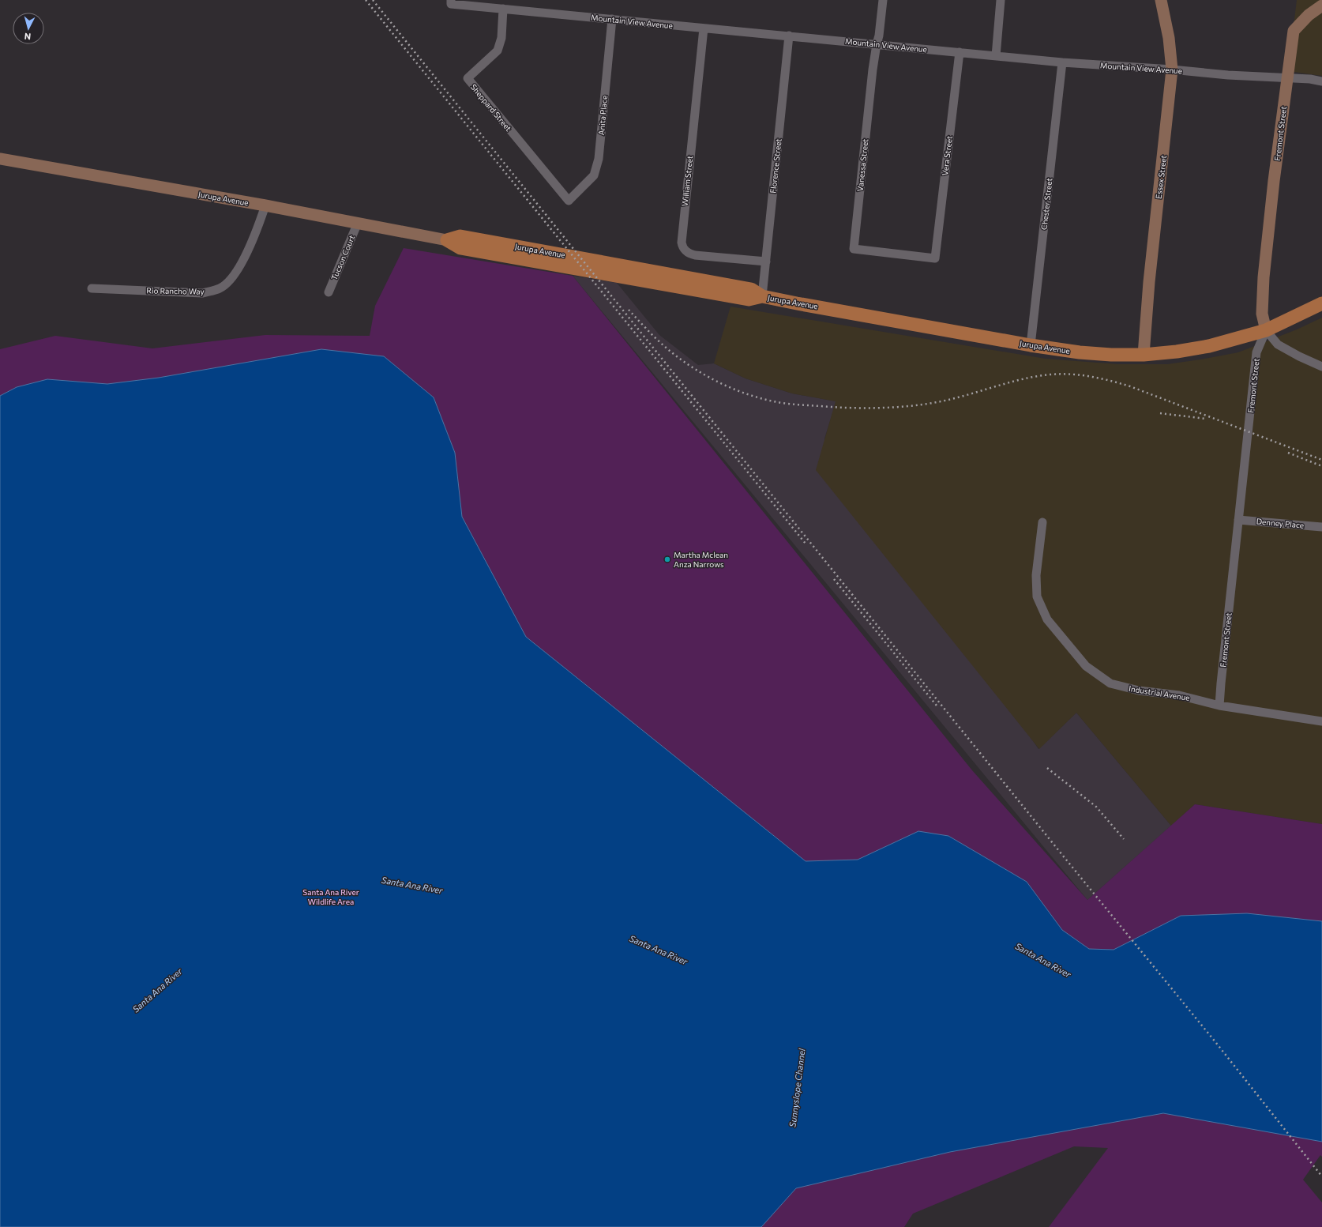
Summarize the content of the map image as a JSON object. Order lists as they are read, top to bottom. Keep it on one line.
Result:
{"streets":{"main road":["Jurupa Avenue"],"street":["Mountain View Avenue","Sheppard Street","Anita Place","Fremont Street","Vera Street","Vanessa Street","Florence Street","Essex Street","William Street","Chester Street","Tucson Court","Rio Rancho Way","Denney Place","Industrial Avenue"]},"crossings":[["Mountain View Avenue","Sheppard Street"],["Mountain View Avenue","Anita Place"],["Mountain View Avenue","Fremont Street"],["Mountain View Avenue","Vera Street"],["Mountain View Avenue","Vanessa Street"],["Mountain View Avenue","Florence Street"],["Mountain View Avenue","Essex Street"],["Mountain View Avenue","William Street"],["Mountain View Avenue","Chester Street"],["Sheppard Street","Anita Place"],["Fremont Street","Jurupa Avenue"],["Fremont Street","Denney Place"],["Fremont Street","Industrial Avenue"],["Vera Street","Vanessa Street"],["Florence Street","William Street"],["Florence Street","Jurupa Avenue"],["Essex Street","Jurupa Avenue"],["Jurupa Avenue","Chester Street"],["Jurupa Avenue","Tucson Court"],["Jurupa Avenue","Rio Rancho Way"]],"water":["Santa Ana River","Sunnyslope Channel"],"parks":["Santa Ana River Wildlife Area"],"places":["Martha Mclean Anza Narrows"],"north":"bottom"}
